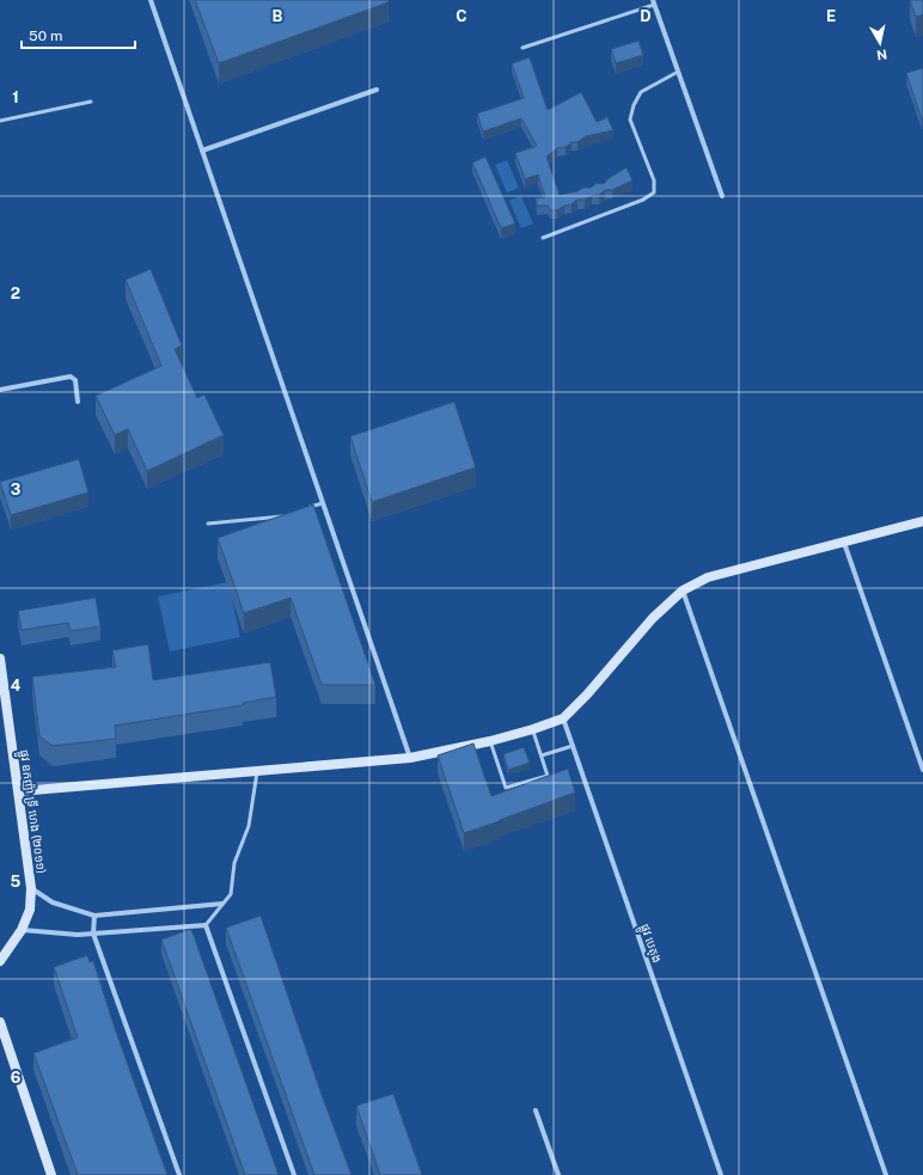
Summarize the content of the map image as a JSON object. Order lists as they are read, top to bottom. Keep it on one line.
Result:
{"streets":{"street":["ផ្លូវ ឧកញ៉ា ទ្រី ហេង (២០១១)","ផ្លូវ បេតុង"]},"scale_bar":"50 m","north":"bottom","grid":{"columns":["B","C","D","E"],"rows":["1","2","3","4","5","6"]}}
